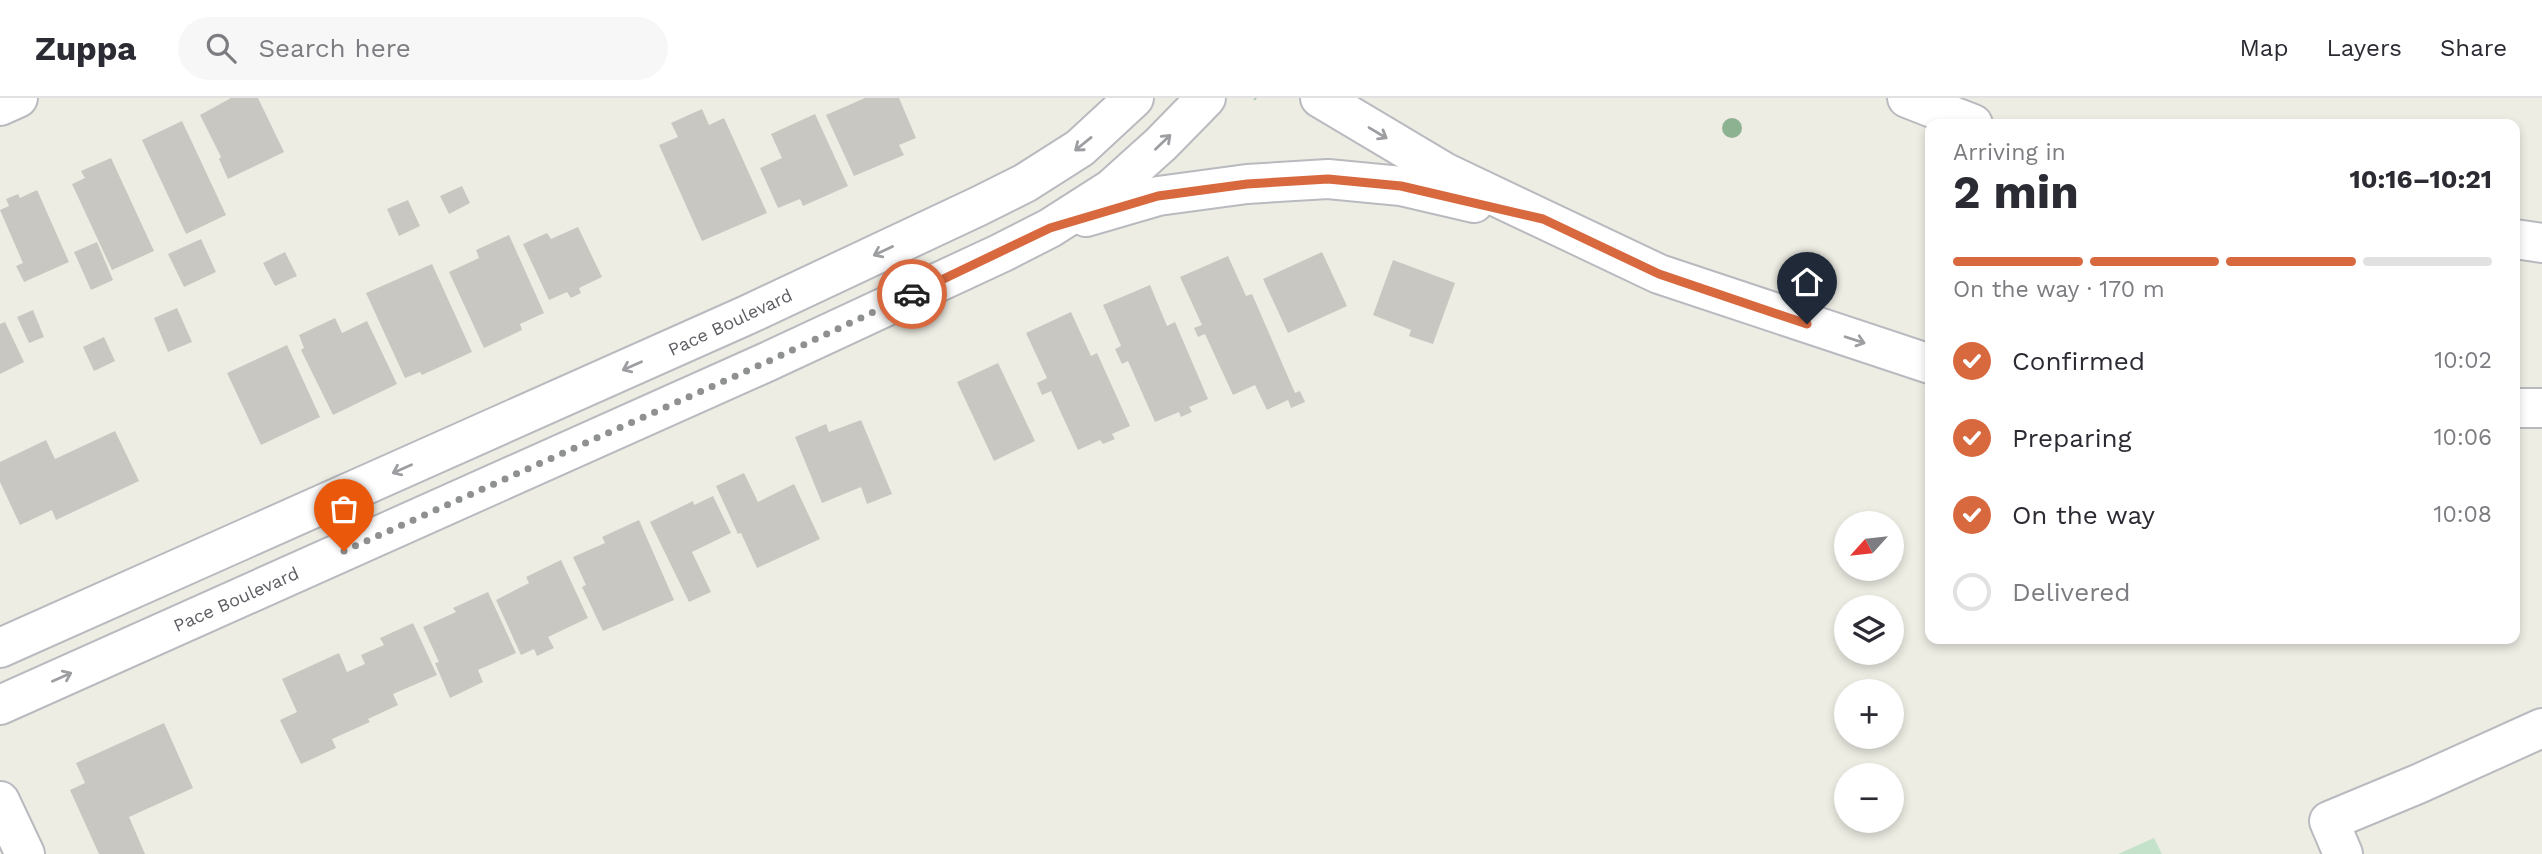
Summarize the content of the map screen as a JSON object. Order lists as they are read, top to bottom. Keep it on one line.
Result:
{"streets":{"street":["Pace Boulevard"]},"north":"bottom left","page":{"header":"Zuppa","search":"Search here","nav":["Map","Layers","Share"],"heading":["2 min","Arriving in","10:16–10:21"],"bar":"On the way · 170 m","list":[["Confirmed","10:02"],["Preparing","10:06"],["On the way","10:08"],"Delivered"],"map_buttons":["+","−"]}}
